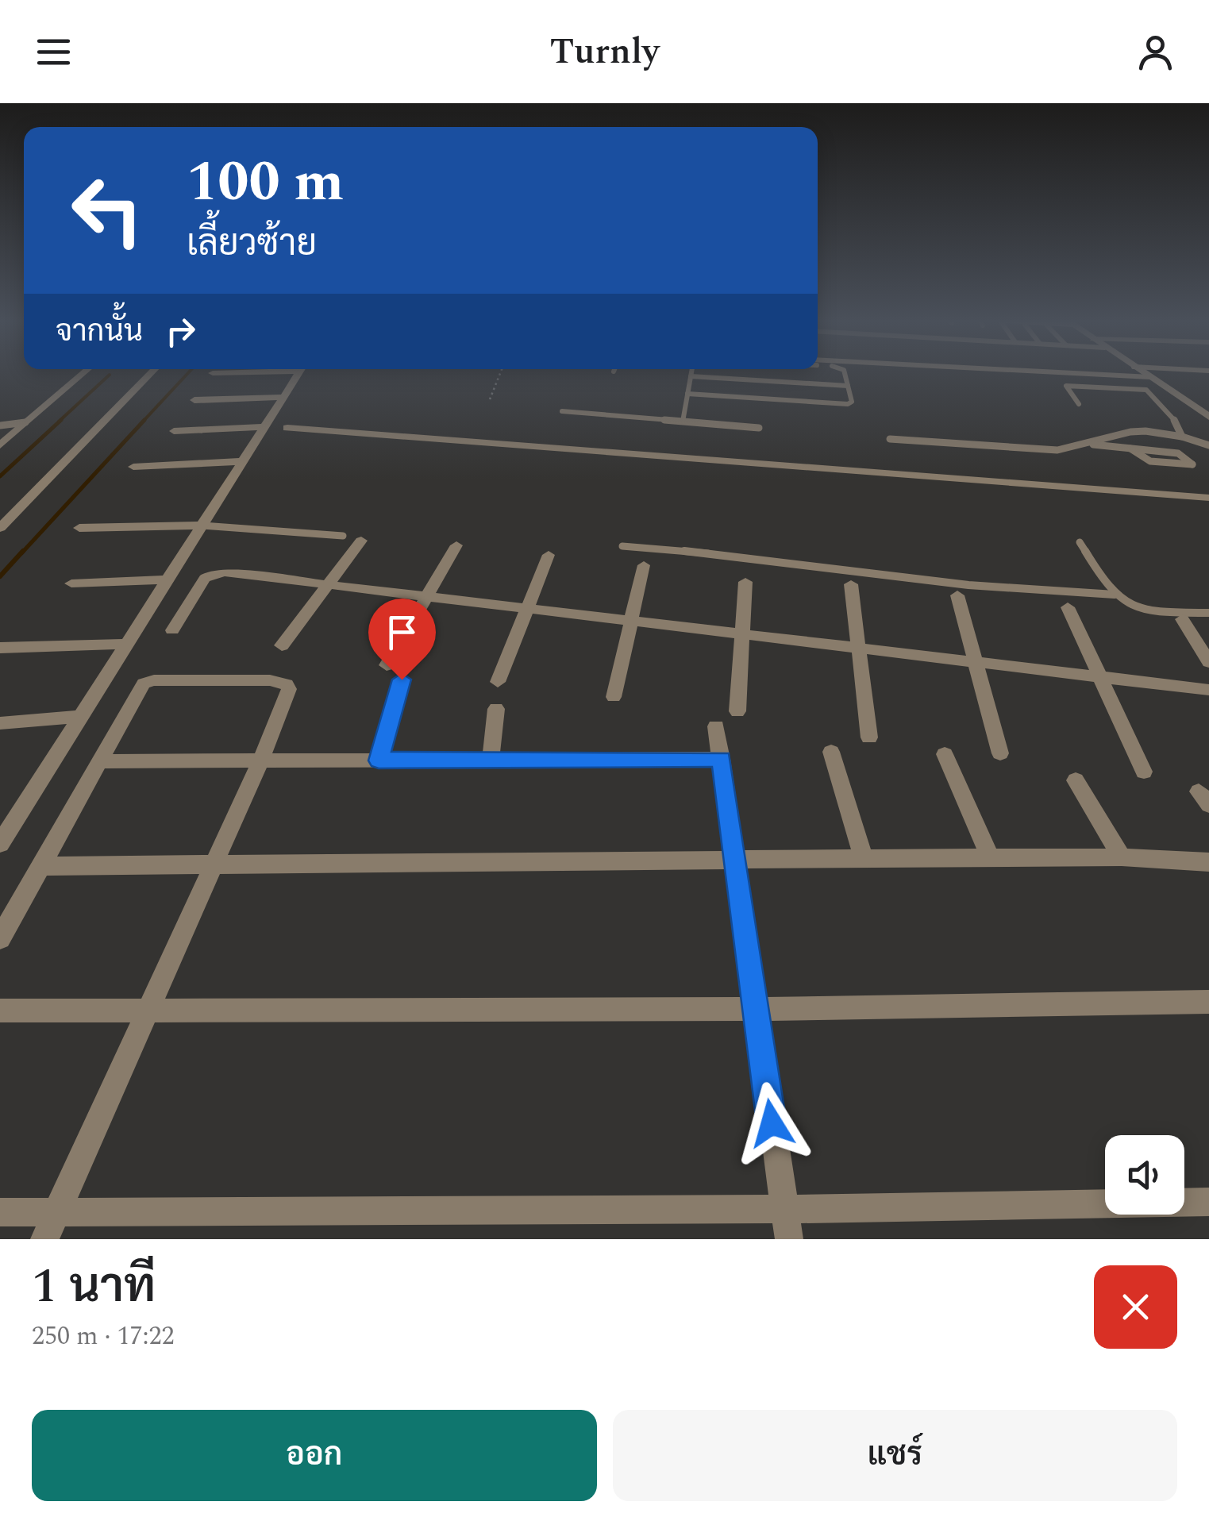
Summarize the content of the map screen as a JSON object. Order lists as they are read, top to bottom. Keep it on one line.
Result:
{"page":{"header":"Turnly","turn":["100 m","เลี้ยวซ้าย"],"then":"จากนั้น","heading":["1 นาที","250 m · 17:22"],"buttons":["ออก","แชร์"]}}
